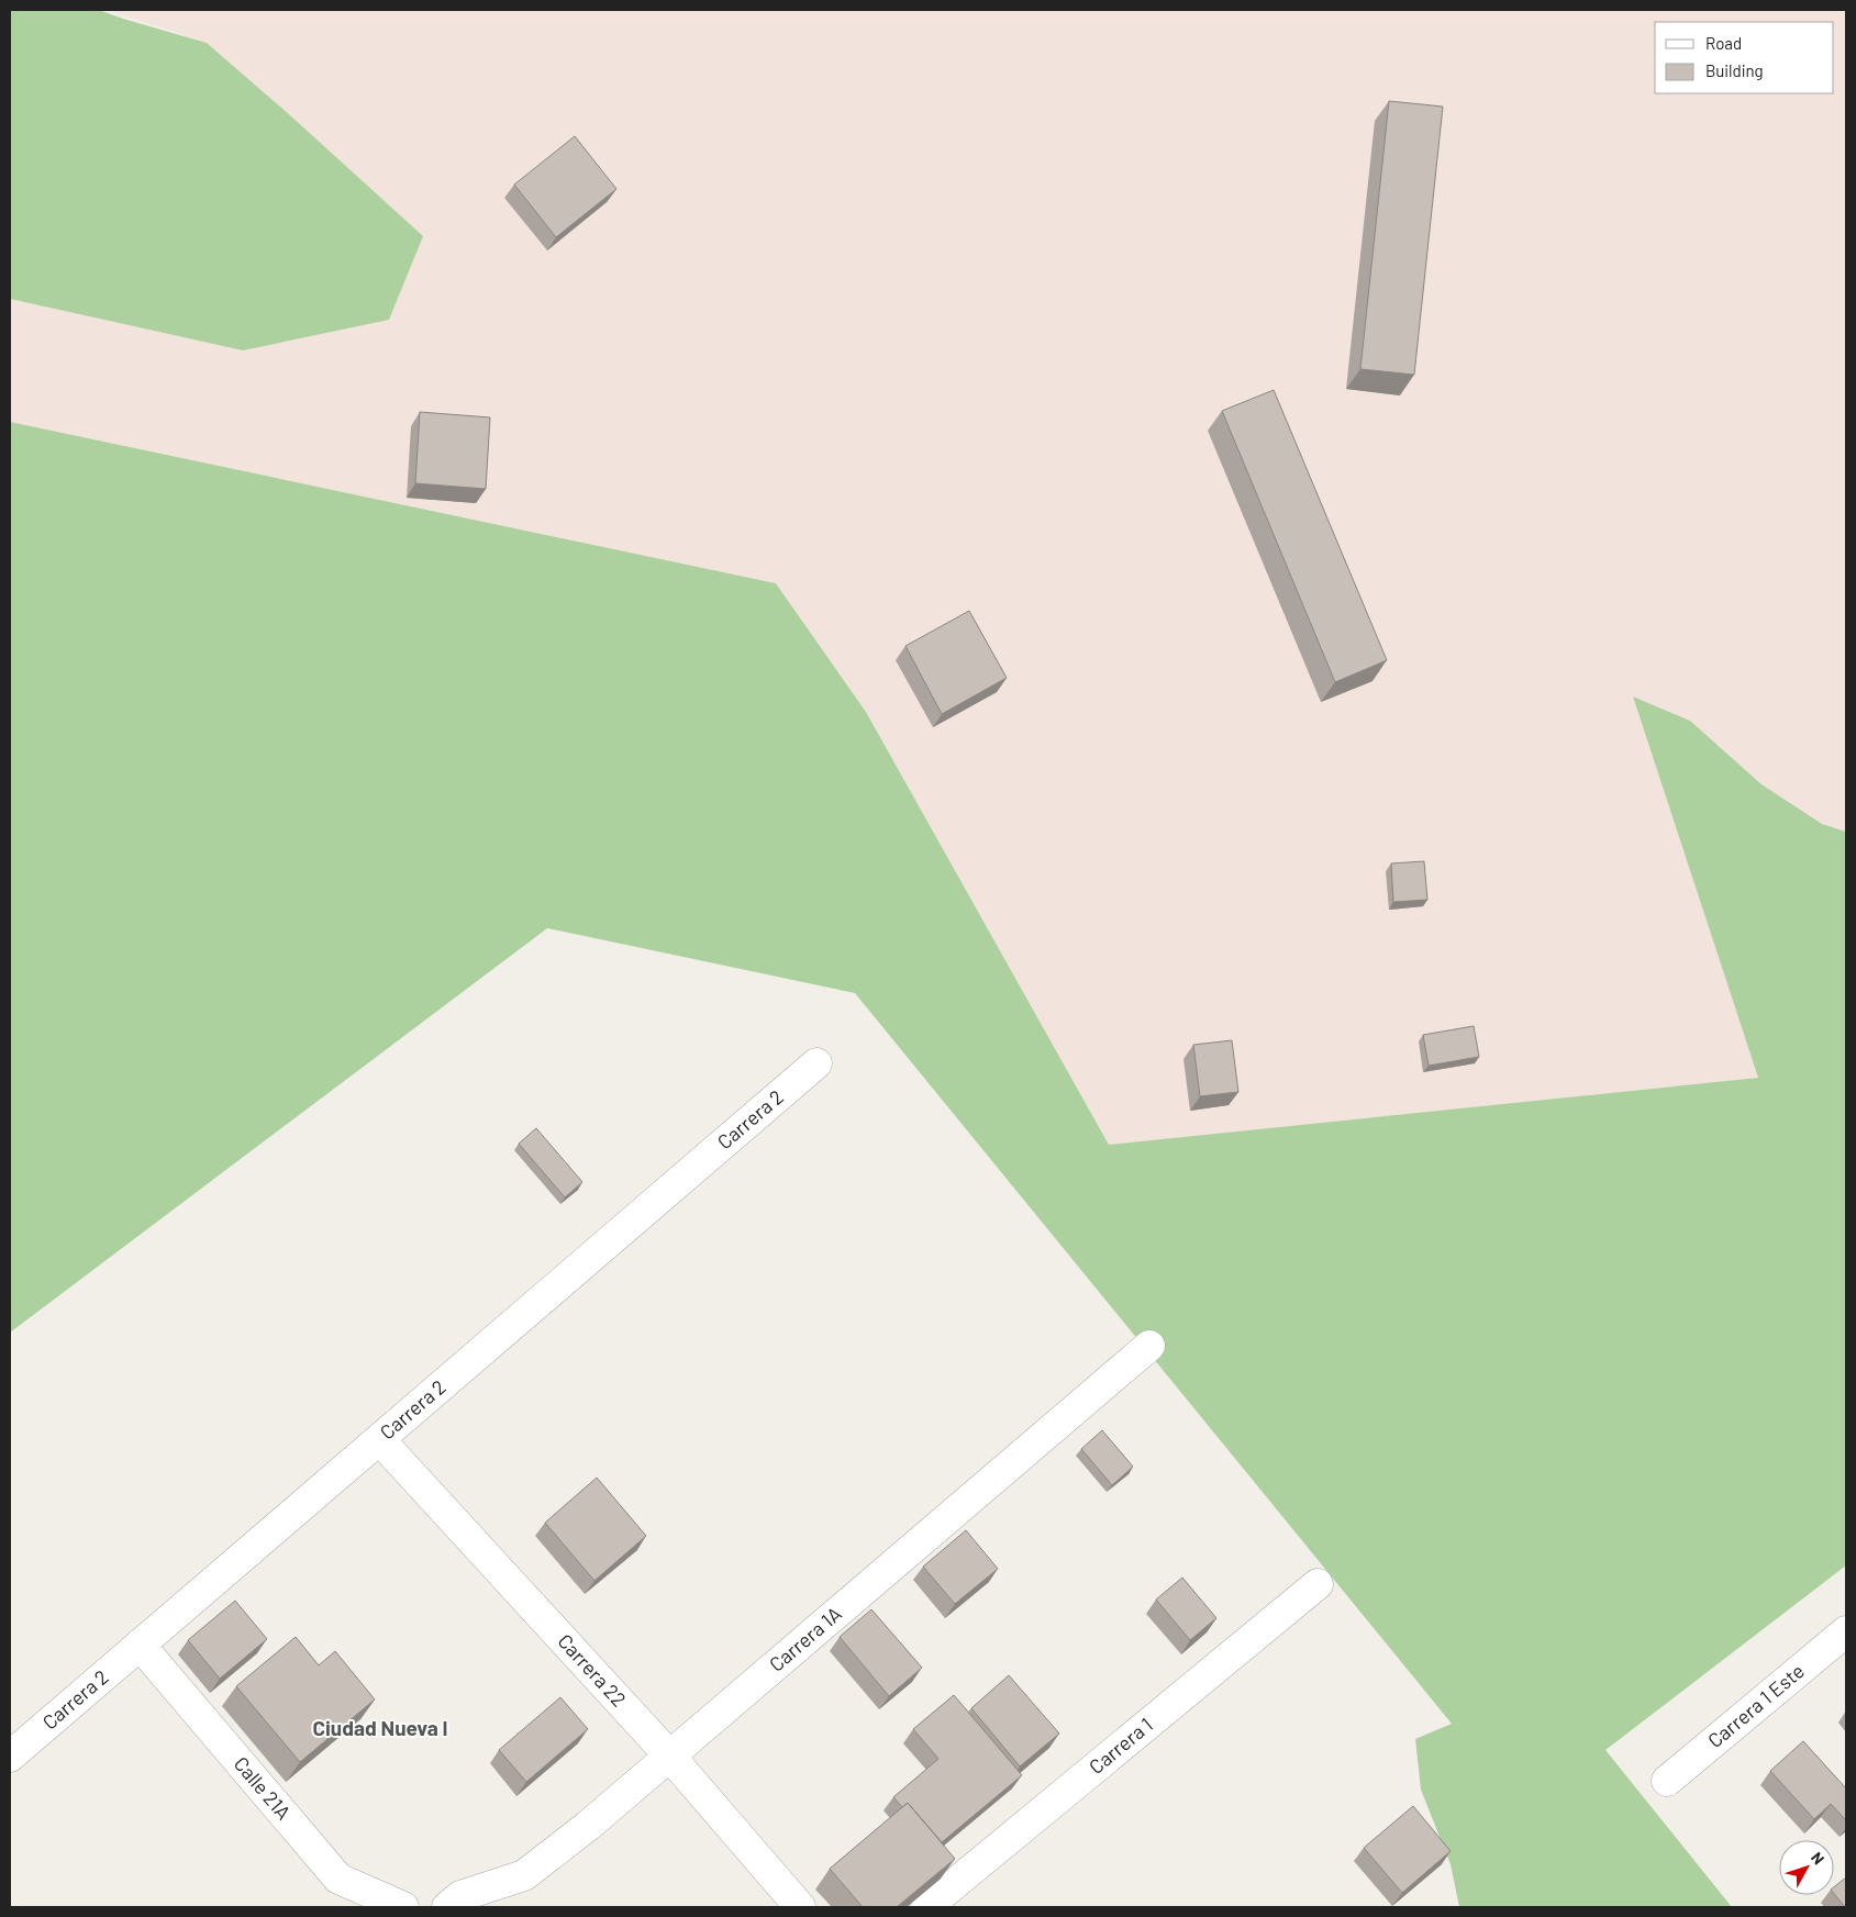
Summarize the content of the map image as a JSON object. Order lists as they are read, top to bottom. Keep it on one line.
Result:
{"streets":{"street":["Carrera 2","Carrera 1A","Carrera 22","Carrera 1 Este","Carrera 1","Calle 21A"]},"crossings":[["Carrera 2","Carrera 22"],["Carrera 2","Calle 21A"],["Carrera 1A","Carrera 22"]],"districts":["Ciudad Nueva I"],"legend":["Road","Building"],"north":"top right"}
